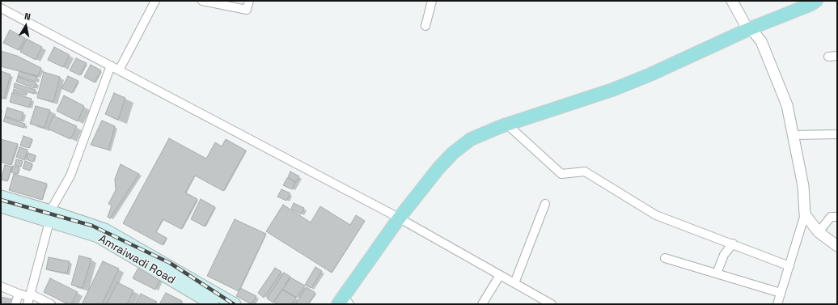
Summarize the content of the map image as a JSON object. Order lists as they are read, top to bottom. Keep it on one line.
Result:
{"streets":{"main road":["Amraiwadi Road"]},"north":"top"}
